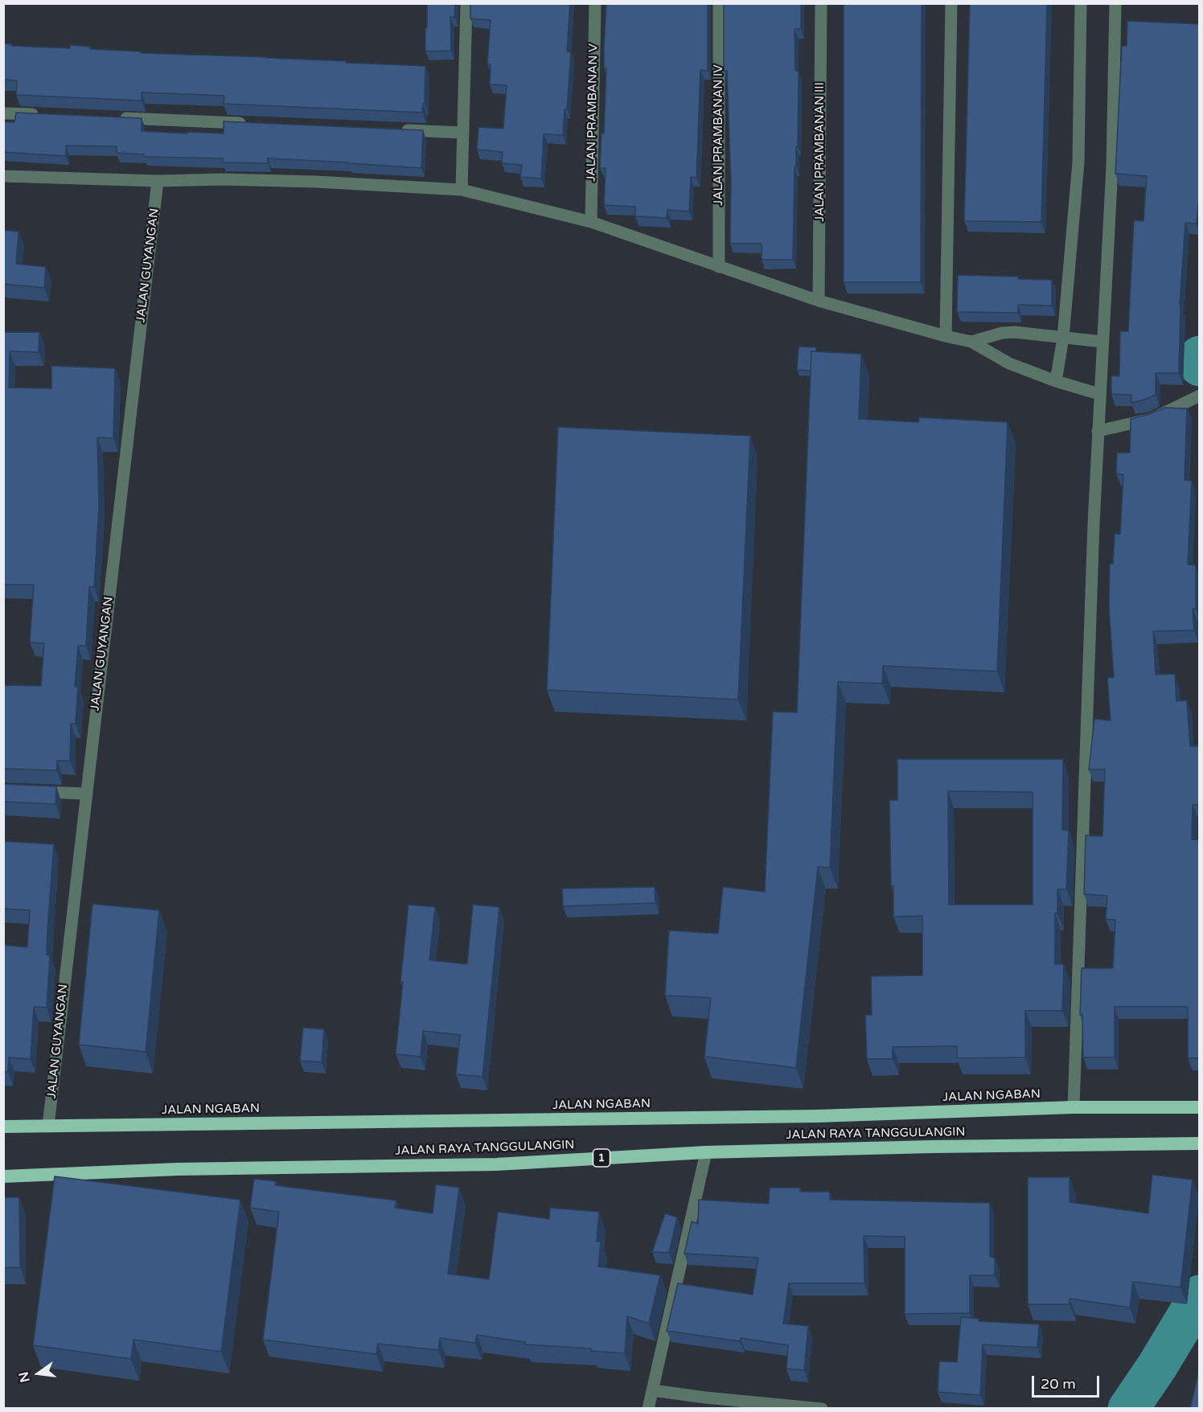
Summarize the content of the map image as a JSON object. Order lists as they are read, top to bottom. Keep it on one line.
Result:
{"streets":{"highway":["JALAN NGABAN","JALAN RAYA TANGGULANGIN","1"],"street":["JALAN PRAMBANAN V","JALAN PRAMBANAN IV","JALAN PRAMBANAN III","JALAN GUYANGAN"]},"crossings":[["JALAN GUYANGAN","JALAN NGABAN"]],"scale_bar":"20 m","north":"left"}
